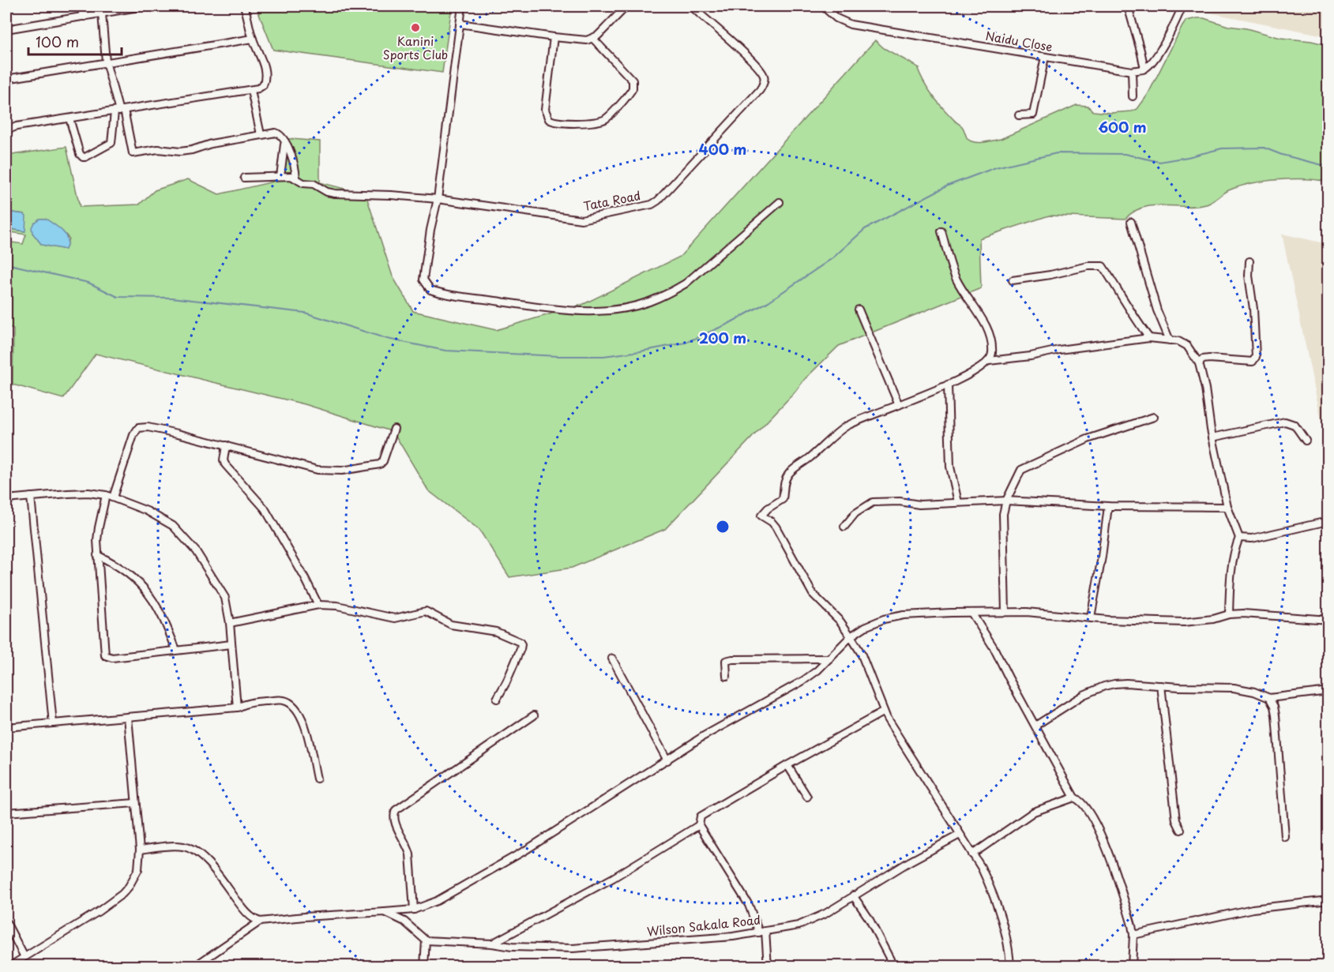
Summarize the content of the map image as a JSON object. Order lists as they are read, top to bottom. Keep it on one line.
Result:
{"streets":{"street":["Naidu Close","Tata Road","Wilson Sakala Road"]},"places":["Kanini Sports Club"],"scale_bar":"100 m","rings":["600 m","400 m","200 m"]}
